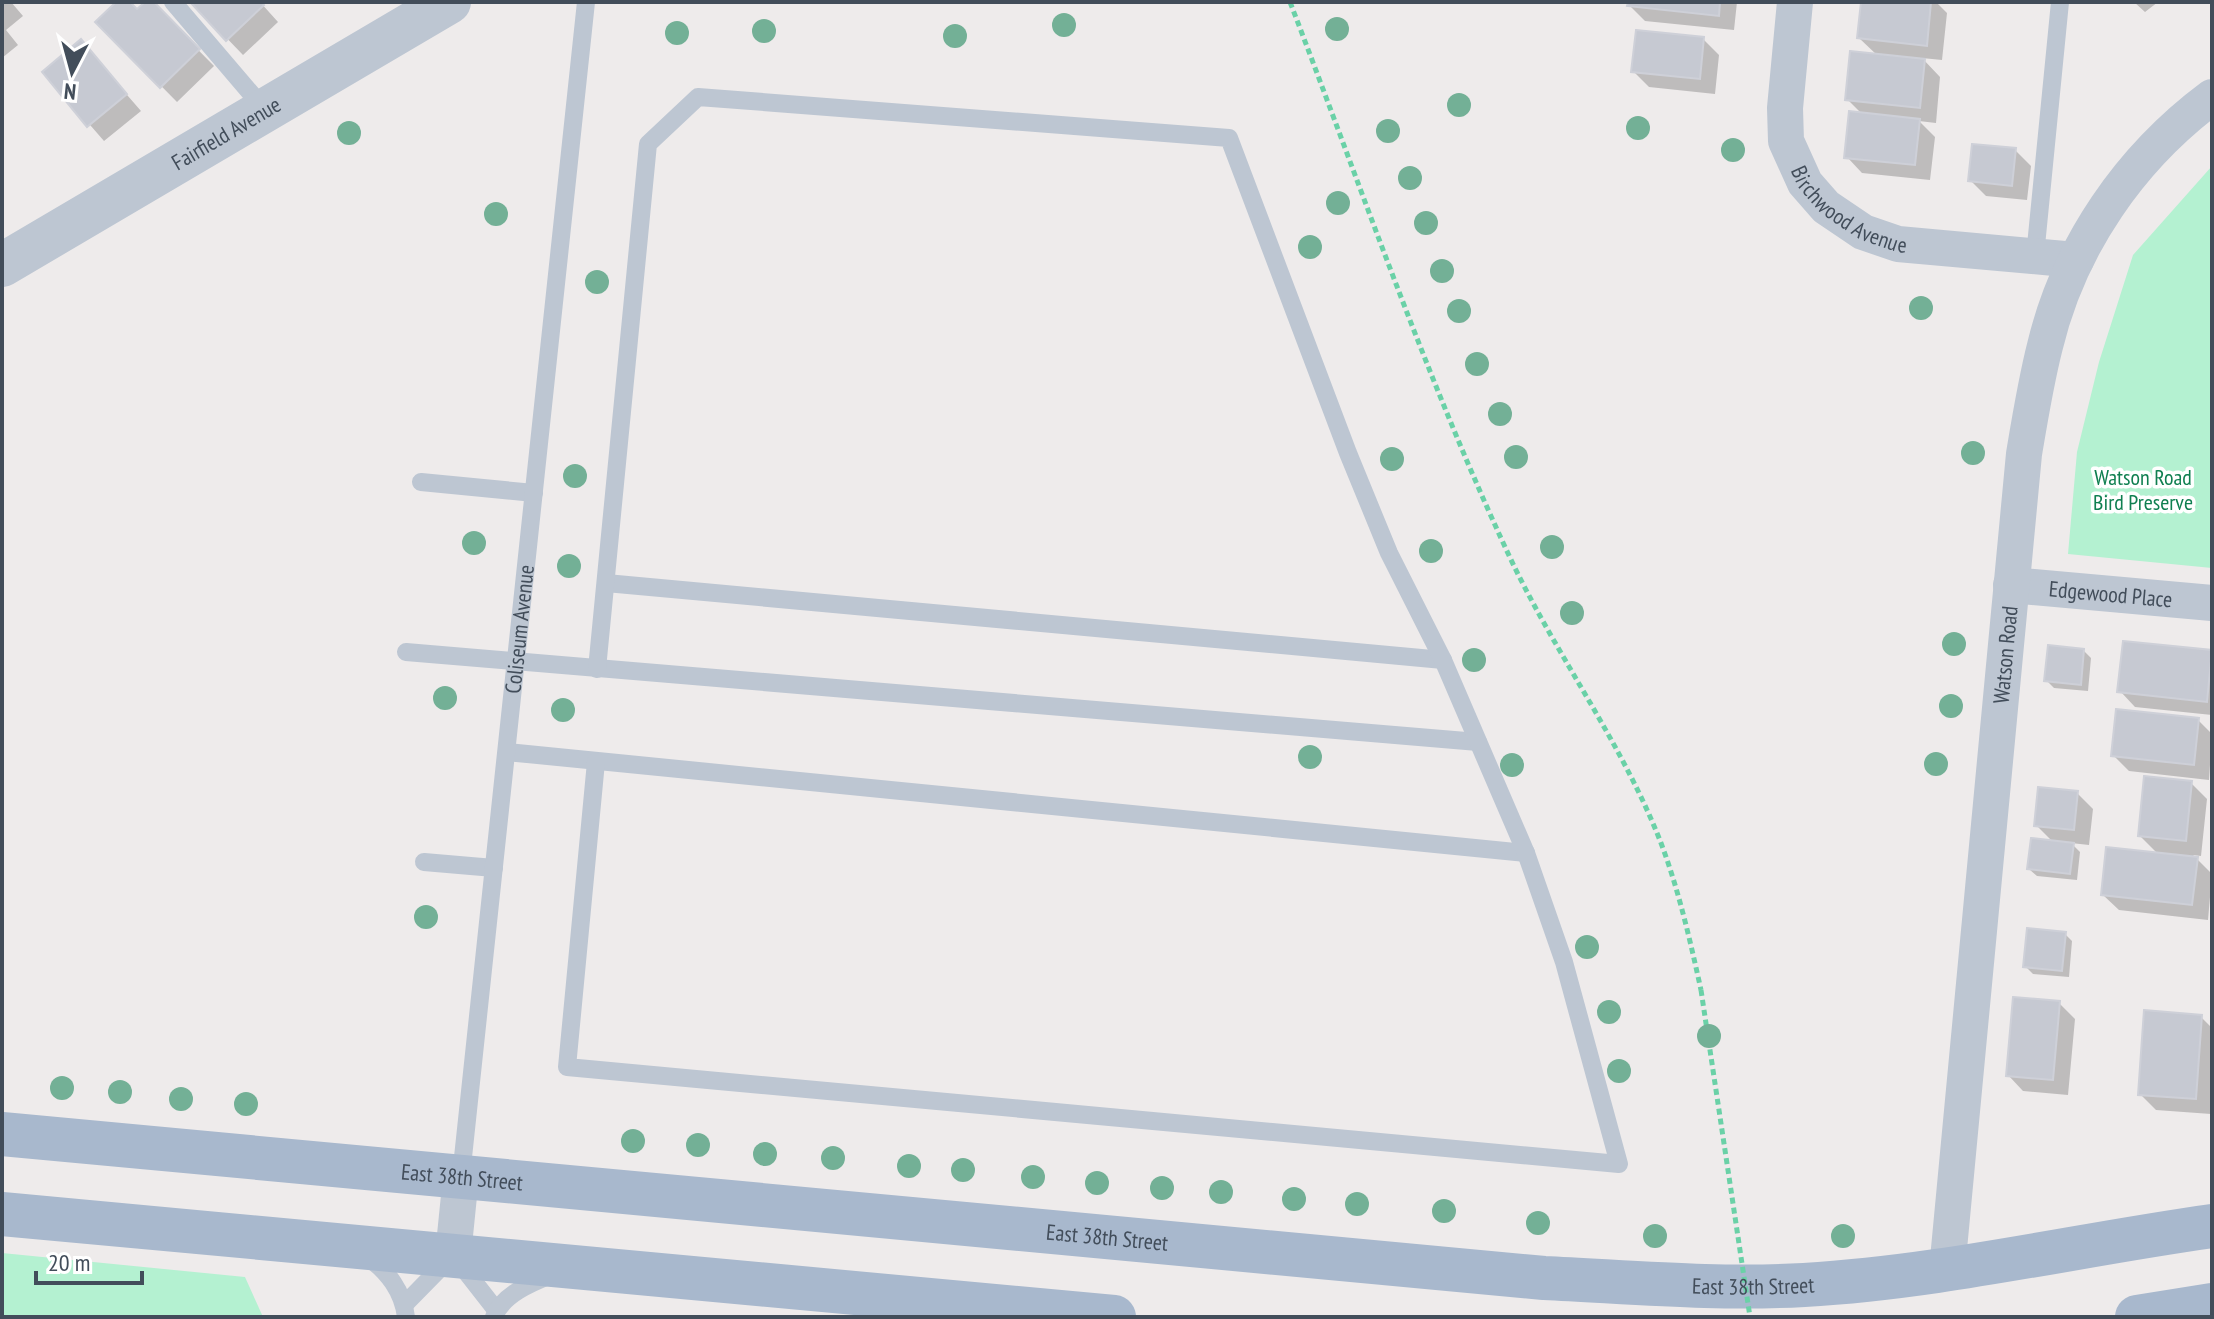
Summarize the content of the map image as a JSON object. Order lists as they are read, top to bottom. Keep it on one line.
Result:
{"streets":{"main road":["East 38th Street"],"street":["Fairfield Avenue","Birchwood Avenue","Edgewood Place","Coliseum Avenue","Watson Road"]},"crossings":[["Birchwood Avenue","Watson Road"],["Edgewood Place","Watson Road"],["Coliseum Avenue","East 38th Street"],["Watson Road","East 38th Street"]],"parks":["Watson Road Bird Preserve"],"scale_bar":"20 m","north":"bottom"}
